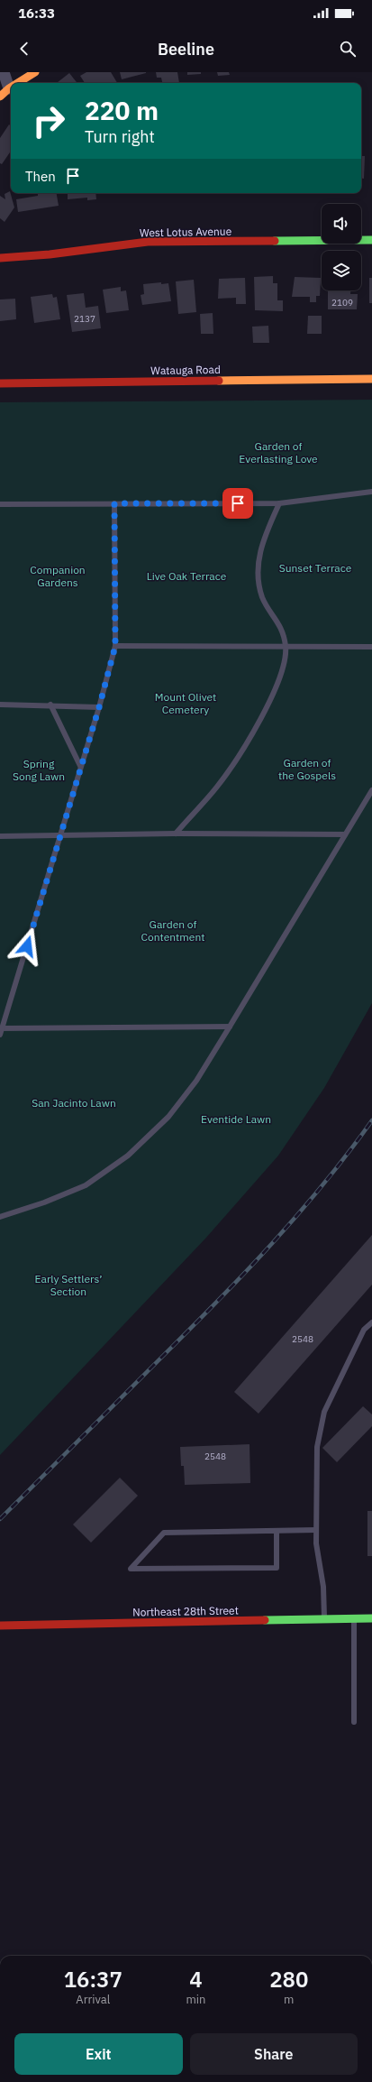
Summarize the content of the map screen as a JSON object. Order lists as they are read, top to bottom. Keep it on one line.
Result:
{"streets":{"street":["West Lotus Avenue","Watauga Road","Northeast 28th Street"]},"parks":["Garden of Everlasting Love","Sunset Terrace","Companion Gardens","Live Oak Terrace","Mount Olivet Cemetery","Garden of the Gospels","Spring Song Lawn","Garden of Contentment","San Jacinto Lawn","Eventide Lawn","Early Settlers’ Section"],"house_numbers":["2109","2137","2548","2548"],"page":{"status":"16:33","header":"Beeline","turn":["220 m","Turn right"],"then":"Then","eta":["16:37","Arrival","4","min","280","m"],"buttons":["Exit","Share"]}}
